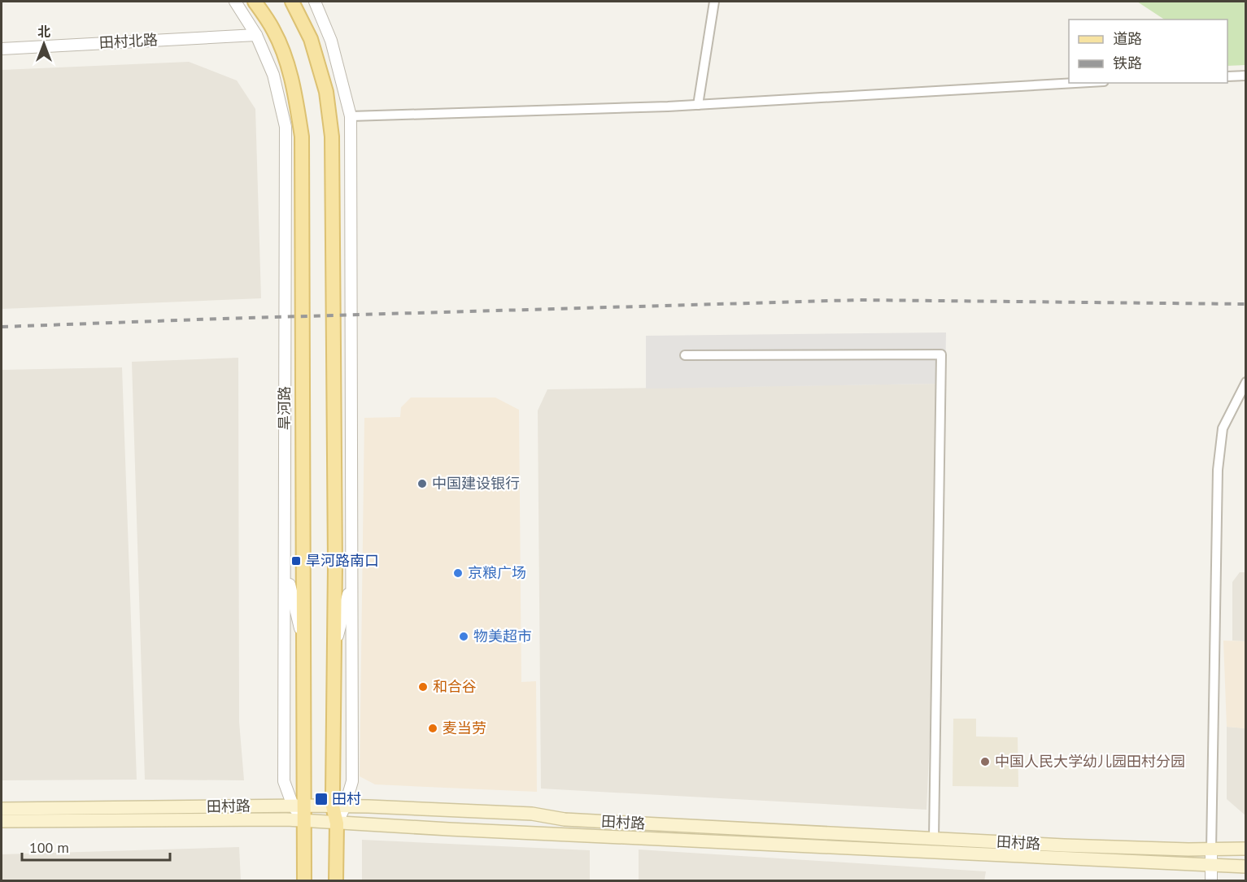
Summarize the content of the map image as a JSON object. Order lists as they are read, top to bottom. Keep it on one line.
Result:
{"streets":{"main road":["旱河路","田村路"],"street":["田村北路"]},"crossings":[["田村北路","旱河路"],["旱河路","田村路"]],"places":{"other":["中国建设银行","京粮广场","物美超市","和合谷","麦当劳","中国人民大学幼儿园田村分园"],"transit":["旱河路南口","田村"]},"legend":["道路","铁路"],"scale_bar":"100 m","north":"top"}
